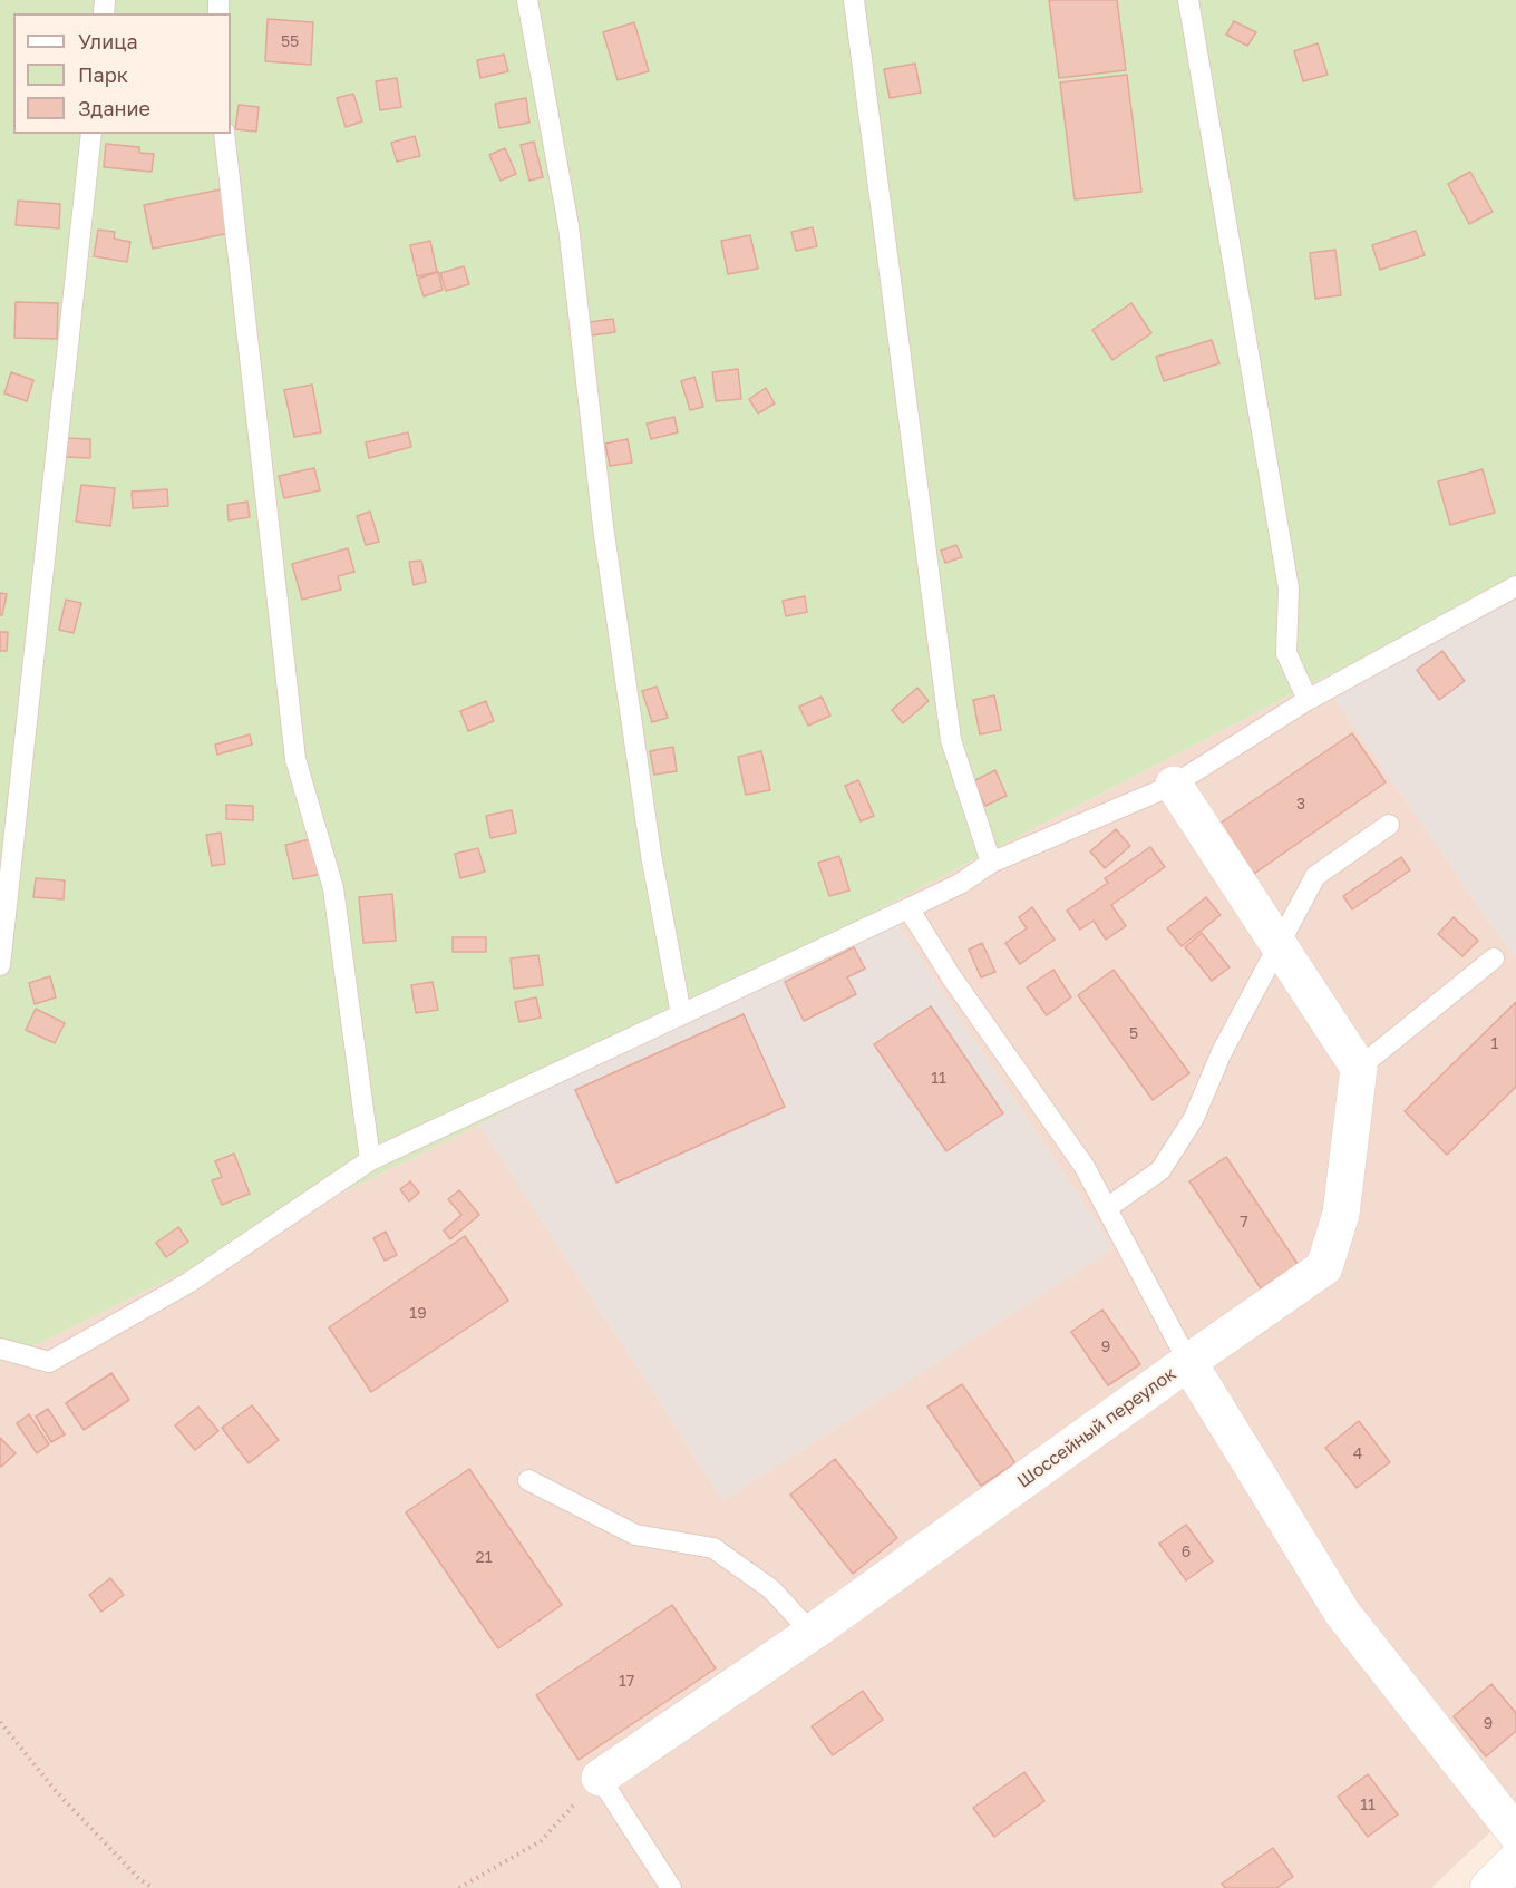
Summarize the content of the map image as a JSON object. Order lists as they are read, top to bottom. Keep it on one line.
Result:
{"streets":{"street":["Шоссейный переулок"]},"house_numbers":["55","3","5","1","11","7","19","9","4","6","21","17","9","11"],"legend":["Улица","Парк","Здание"]}
